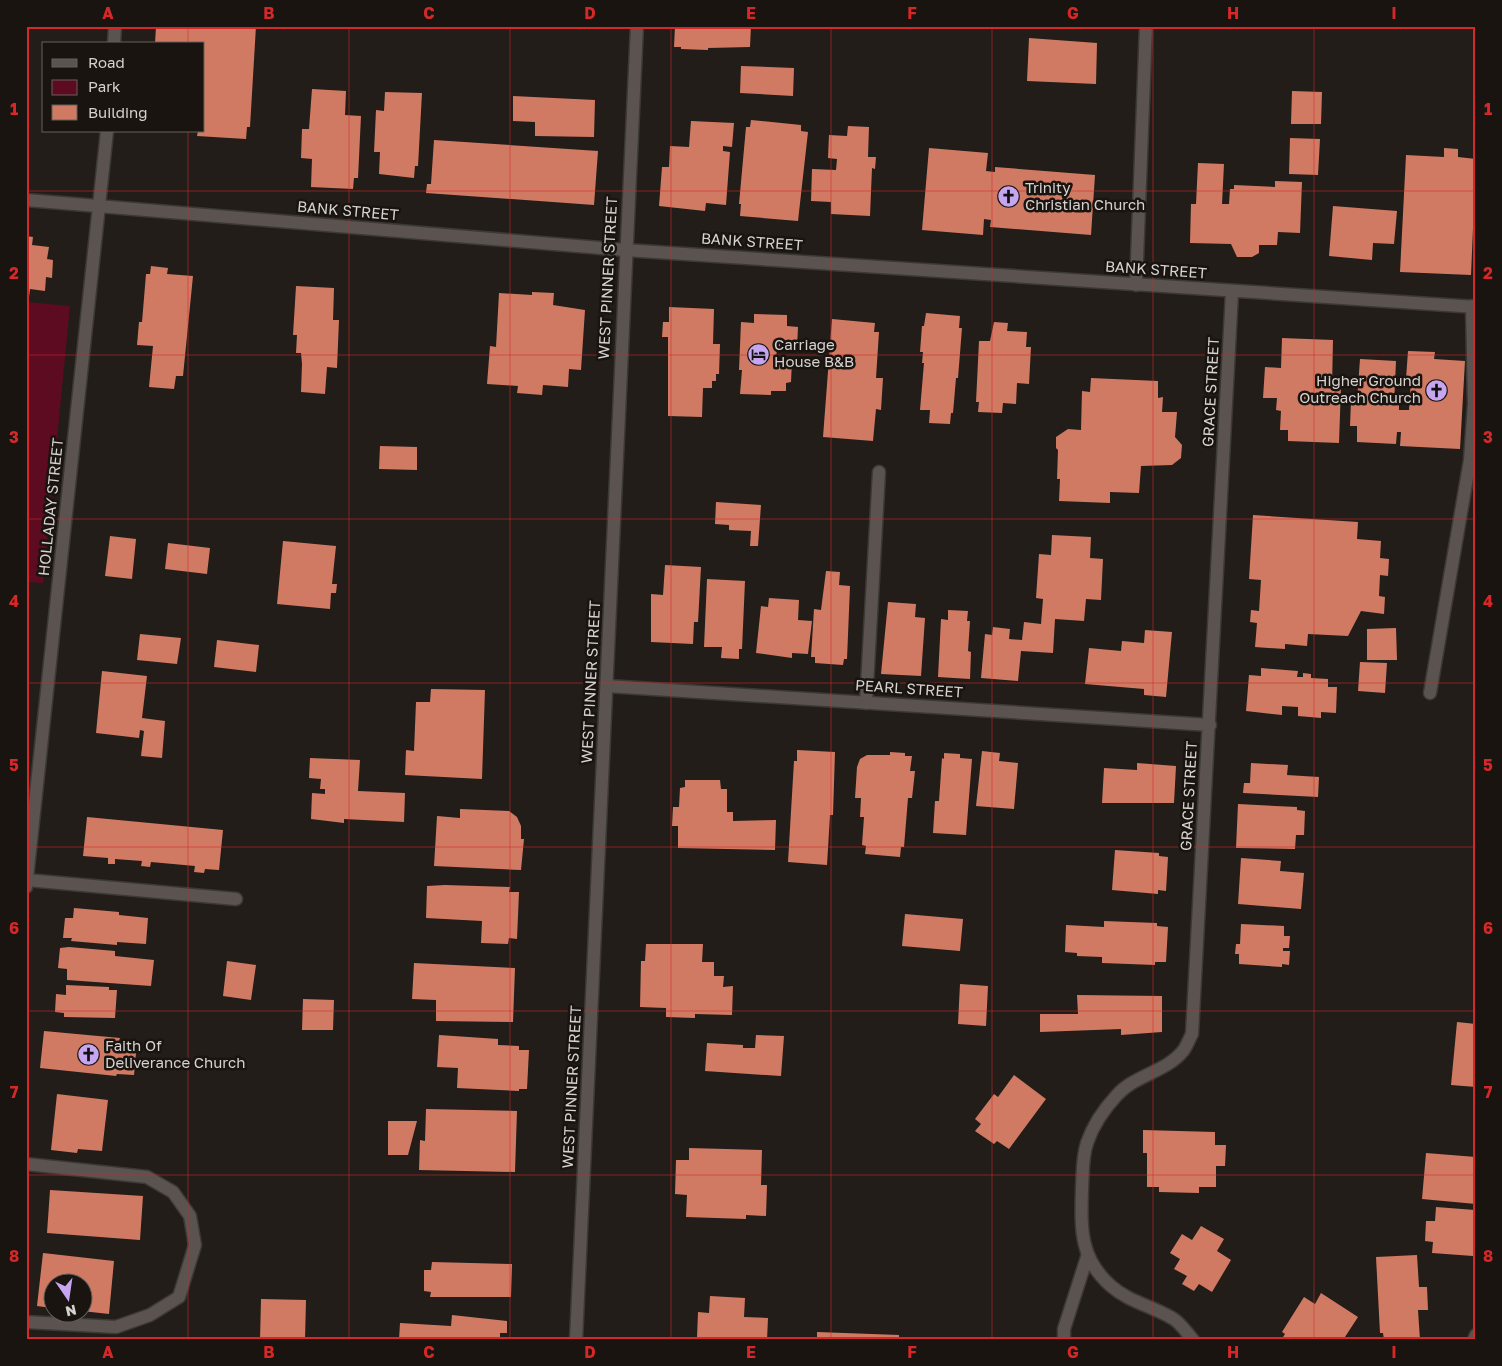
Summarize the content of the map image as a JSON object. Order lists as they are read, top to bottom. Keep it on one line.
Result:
{"streets":{"street":["BANK STREET","WEST PINNER STREET","GRACE STREET","HOLLADAY STREET","PEARL STREET"]},"crossings":[["BANK STREET","WEST PINNER STREET"],["BANK STREET","GRACE STREET"],["BANK STREET","HOLLADAY STREET"],["WEST PINNER STREET","PEARL STREET"],["GRACE STREET","PEARL STREET"]],"places":{"church":["Trinity Christian Church","Higher Ground Outreach Church","Faith Of Deliverance Church"],"hotel":["Carriage House B&B"]},"legend":["Road","Park","Building"],"north":"bottom","grid":{"columns":["A","B","C","D","E","F","G","H","I"],"rows":["1","2","3","4","5","6","7","8"]}}
